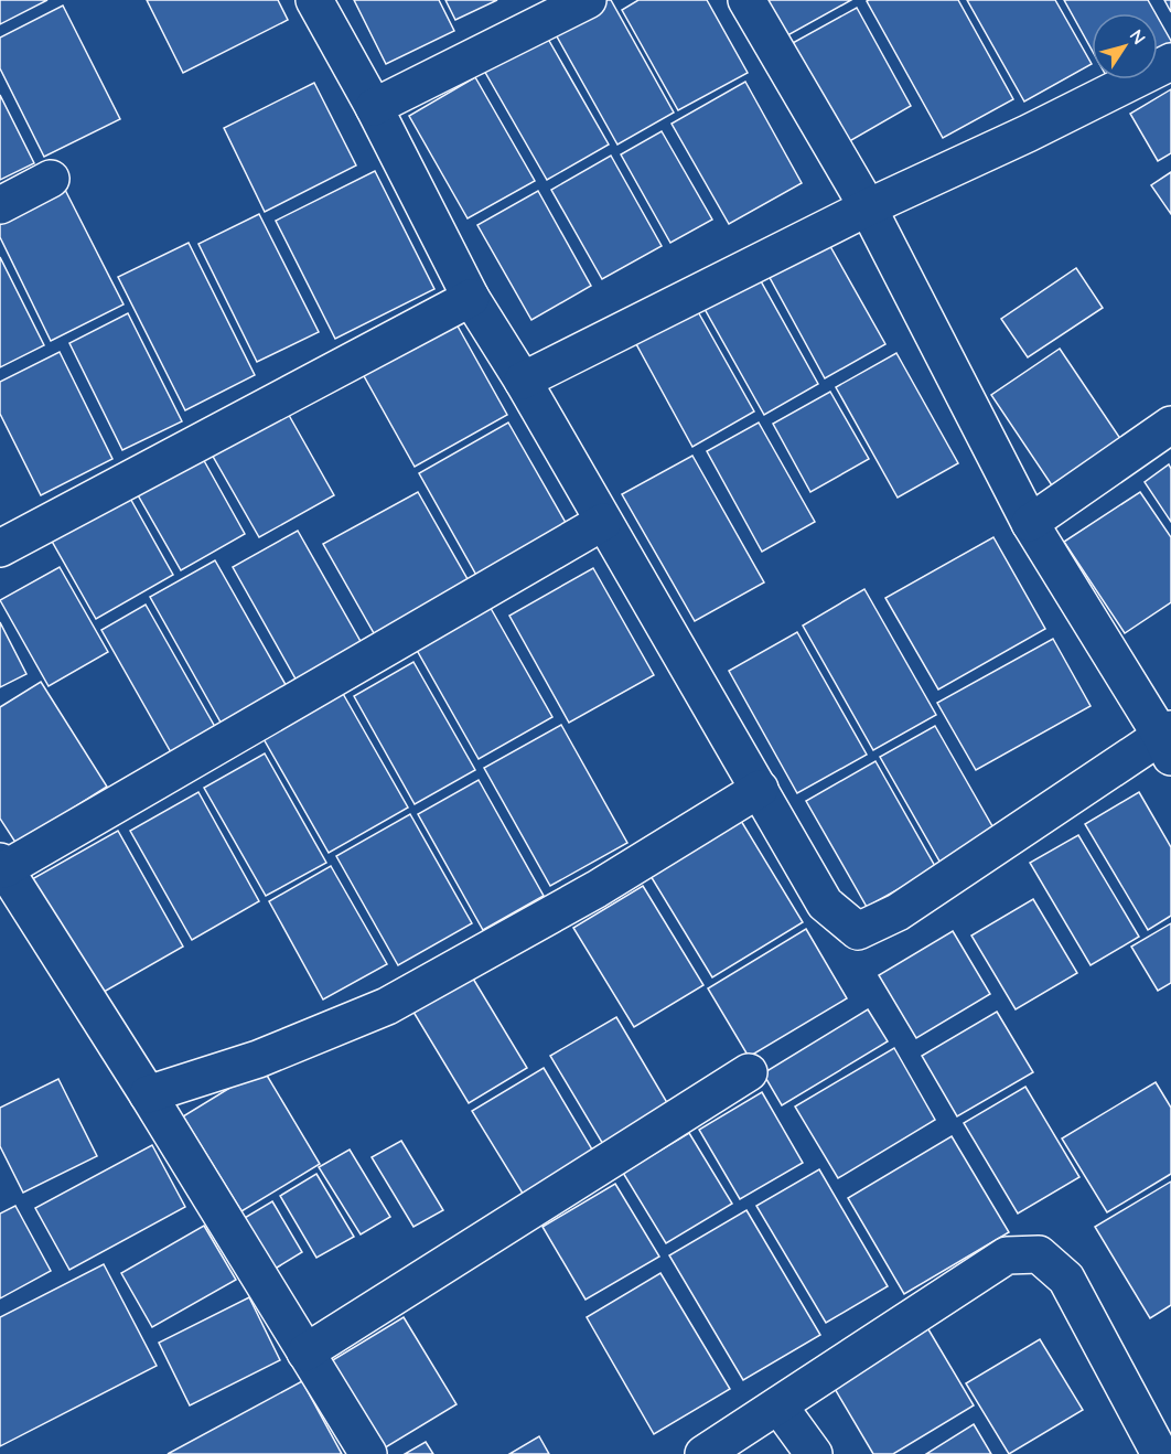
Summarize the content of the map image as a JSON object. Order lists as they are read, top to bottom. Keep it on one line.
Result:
{"north":"top right"}
